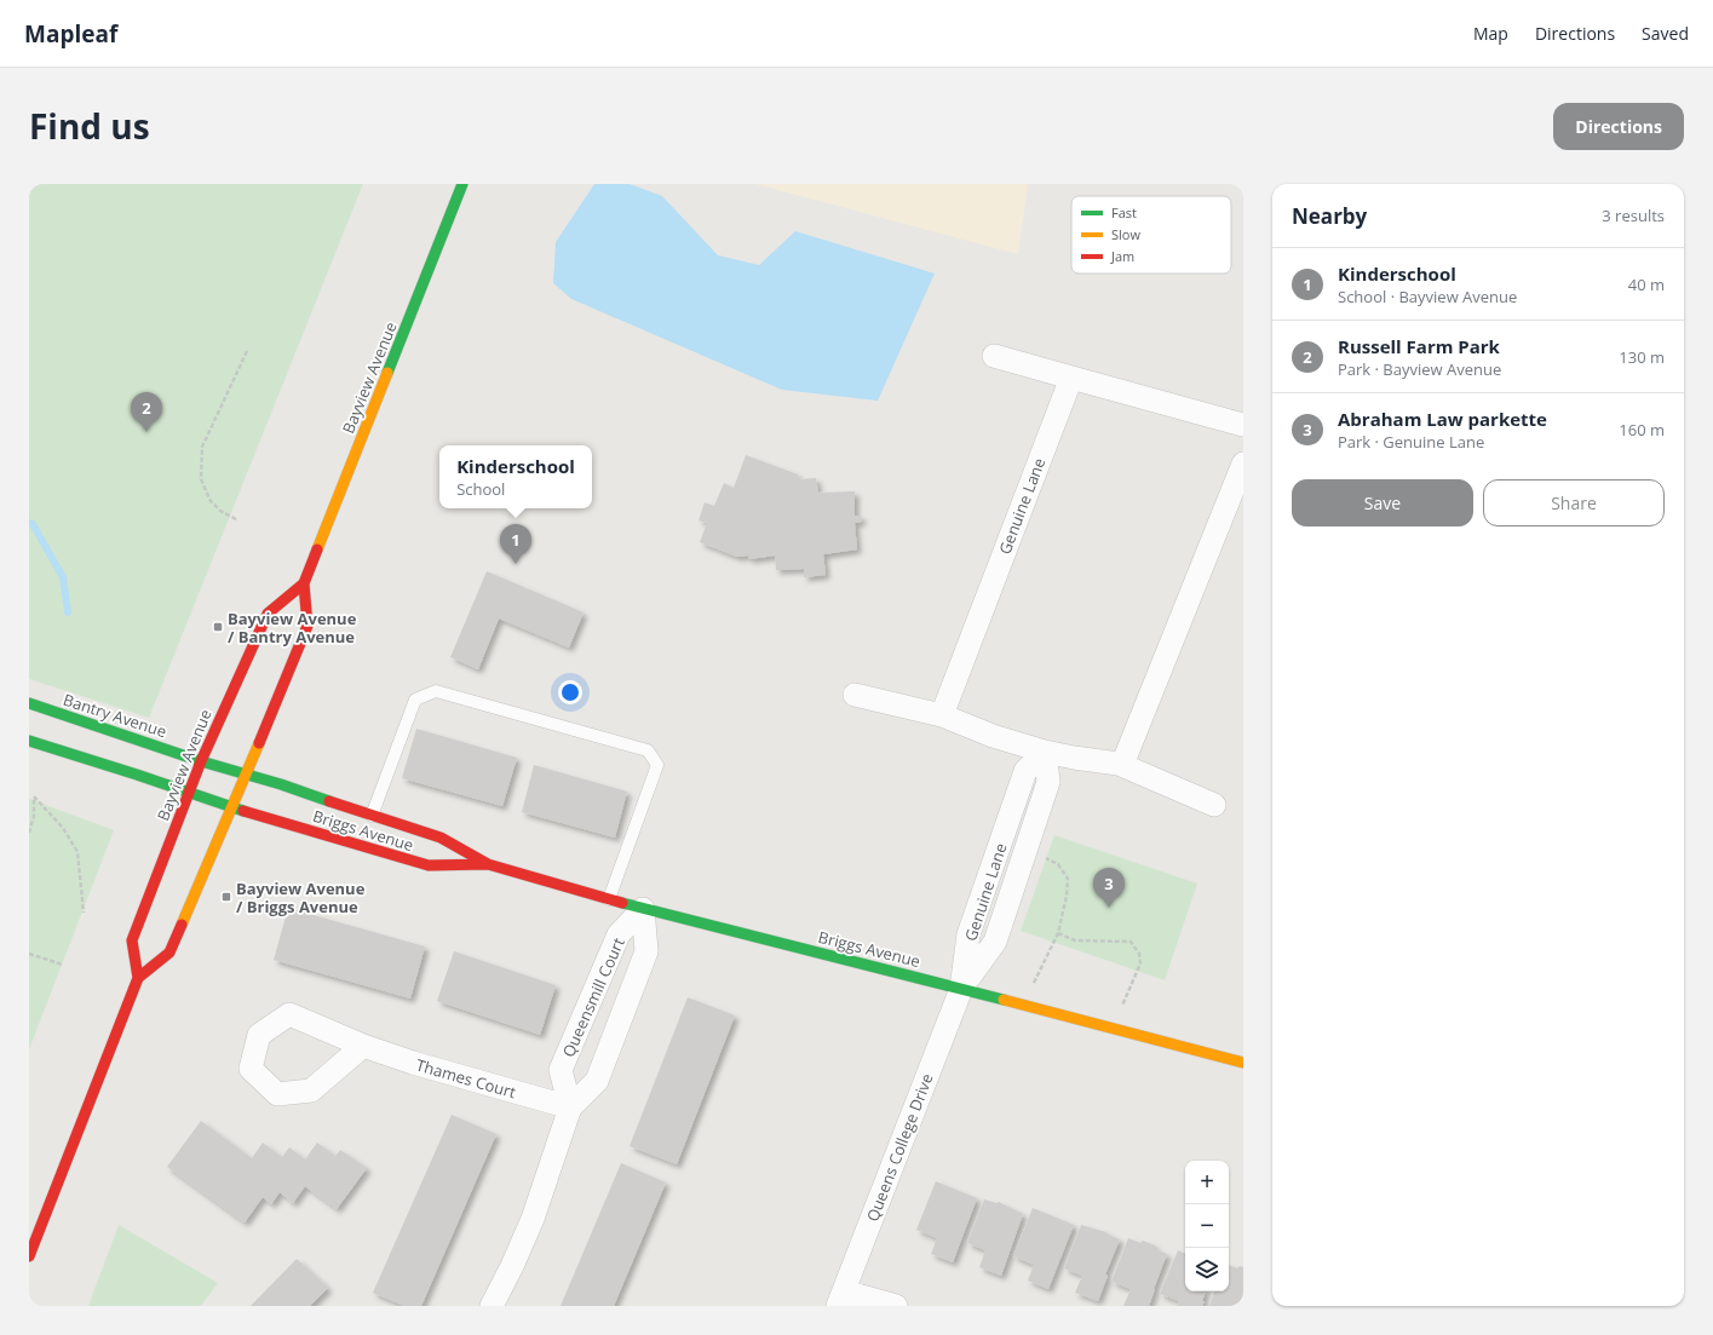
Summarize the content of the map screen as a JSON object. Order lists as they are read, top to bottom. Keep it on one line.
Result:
{"streets":{"street":["Bayview Avenue","Genuine Lane","Bantry Avenue","Briggs Avenue","Queensmill Court","Thames Court","Queens College Drive"]},"crossings":[["Bayview Avenue","Bantry Avenue"],["Bayview Avenue","Briggs Avenue"],["Genuine Lane","Briggs Avenue"],["Genuine Lane","Queens College Drive"],["Bantry Avenue","Briggs Avenue"],["Briggs Avenue","Queensmill Court"],["Briggs Avenue","Queens College Drive"],["Queensmill Court","Thames Court"]],"places":{"transit":["Bayview Avenue / Bantry Avenue","Bayview Avenue / Briggs Avenue"]},"legend":["Fast","Slow","Jam"],"page":{"header":"Mapleaf","nav":["Map","Directions","Saved"],"title":"Find us","buttons":["Directions",["Save","Share"]],"heading":["Nearby","3 results"],"list":[{"mark":"1","name":"Kinderschool","note":"School · Bayview Avenue","value":"40 m"},{"mark":"2","name":"Russell Farm Park","note":"Park · Bayview Avenue","value":"130 m"},{"mark":"3","name":"Abraham Law parkette","note":"Park · Genuine Lane","value":"160 m"}],"pins":["2","1","3"],"popup":["Kinderschool","School"],"map_buttons":["+","−"]}}
